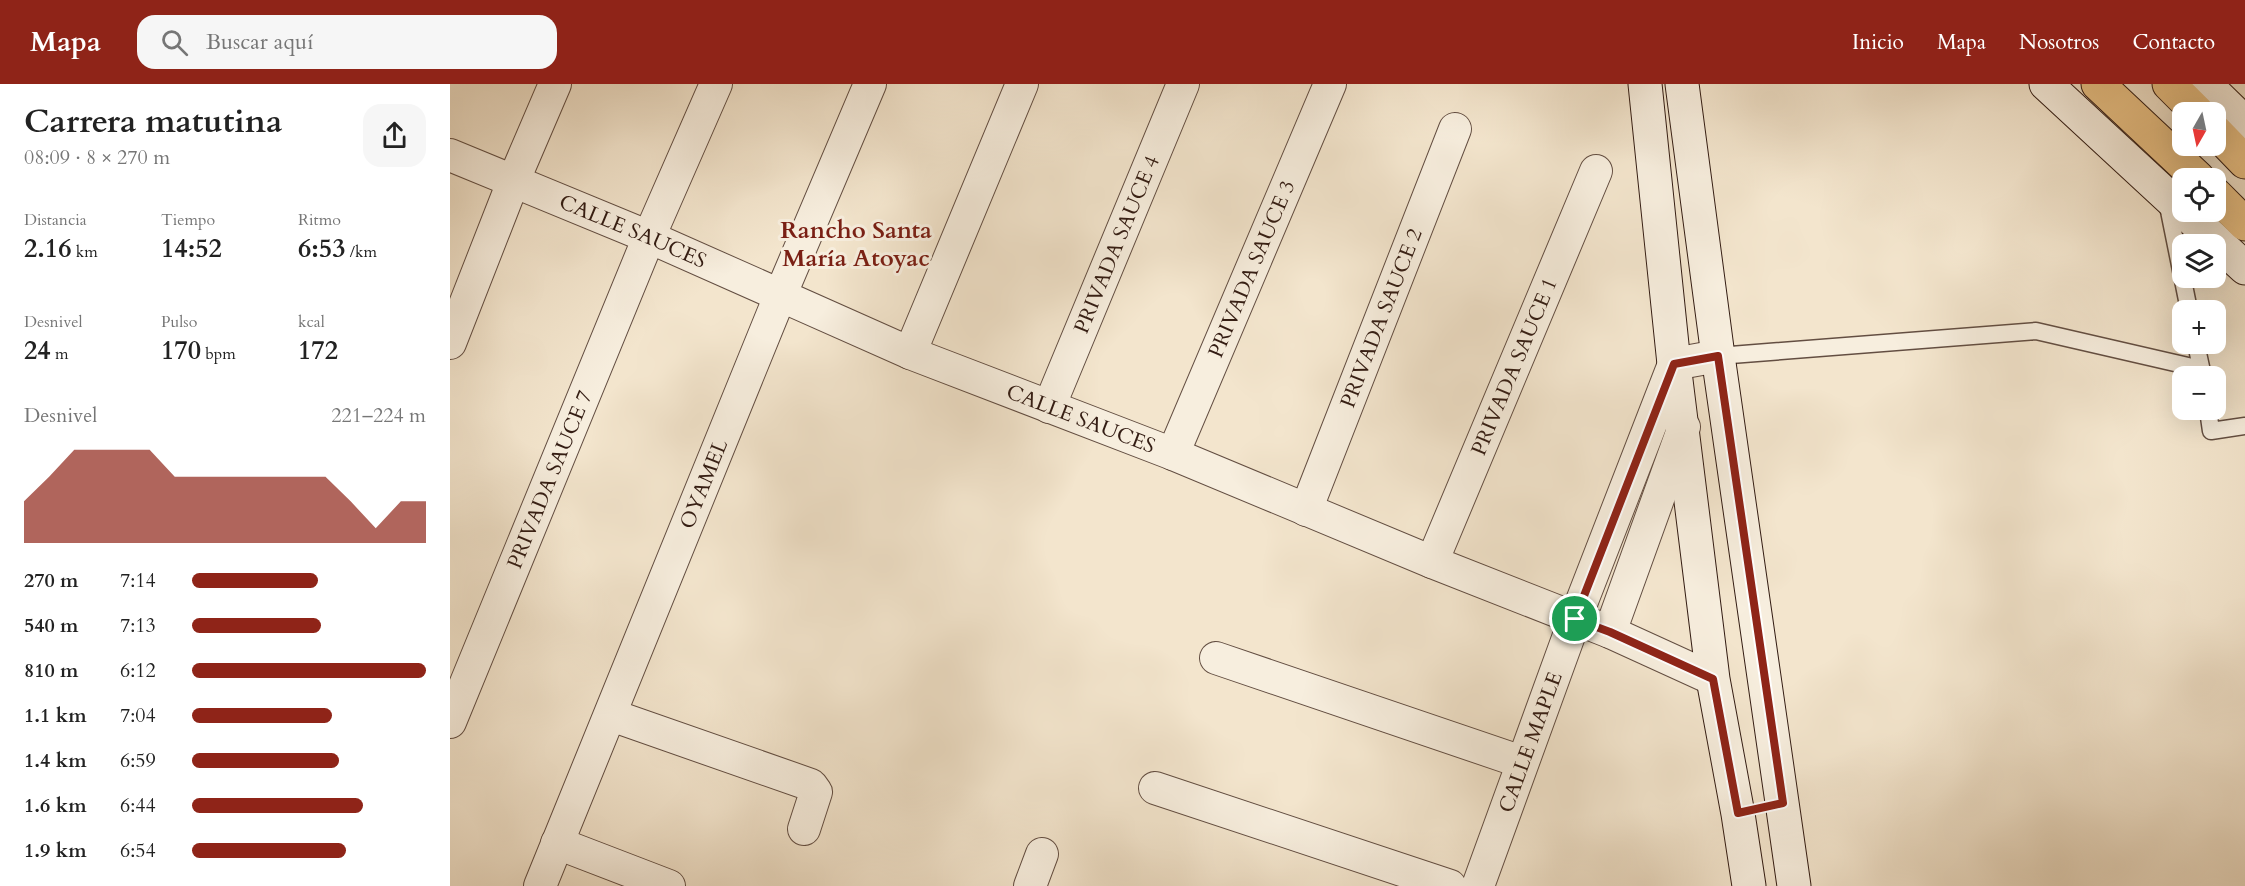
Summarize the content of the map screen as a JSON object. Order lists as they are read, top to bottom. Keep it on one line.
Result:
{"streets":{"street":["CALLE SAUCES","PRIVADA SAUCE 4","PRIVADA SAUCE 3","PRIVADA SAUCE 2","PRIVADA SAUCE 1","PRIVADA SAUCE 7","OYAMEL","CALLE MAPLE"]},"crossings":[["CALLE SAUCES","PRIVADA SAUCE 4"],["CALLE SAUCES","PRIVADA SAUCE 3"],["CALLE SAUCES","PRIVADA SAUCE 2"],["CALLE SAUCES","PRIVADA SAUCE 1"],["CALLE SAUCES","PRIVADA SAUCE 7"],["CALLE SAUCES","OYAMEL"],["CALLE SAUCES","CALLE MAPLE"]],"districts":["Rancho Santa María Atoyac"],"north":"bottom","page":{"header":"Mapa","search":"Buscar aquí","nav":["Inicio","Mapa","Nosotros","Contacto"],"heading":["Carrera matutina","08:09 · 8 × 270 m"],"map_buttons":["+","−"],"stats":[["Distancia","2.16 km"],["Tiempo","14:52"],["Ritmo","6:53 /km"],["Desnivel","24 m"],["Pulso","170 bpm"],["kcal","172"]],"chart":["Desnivel","221–224 m"],"list":[{"name":"270 m","note":"7:14"},{"name":"540 m","note":"7:13"},{"name":"810 m","note":"6:12"},{"name":"1.1 km","note":"7:04"},{"name":"1.4 km","note":"6:59"},{"name":"1.6 km","note":"6:44"},{"name":"1.9 km","note":"6:54"}]}}
